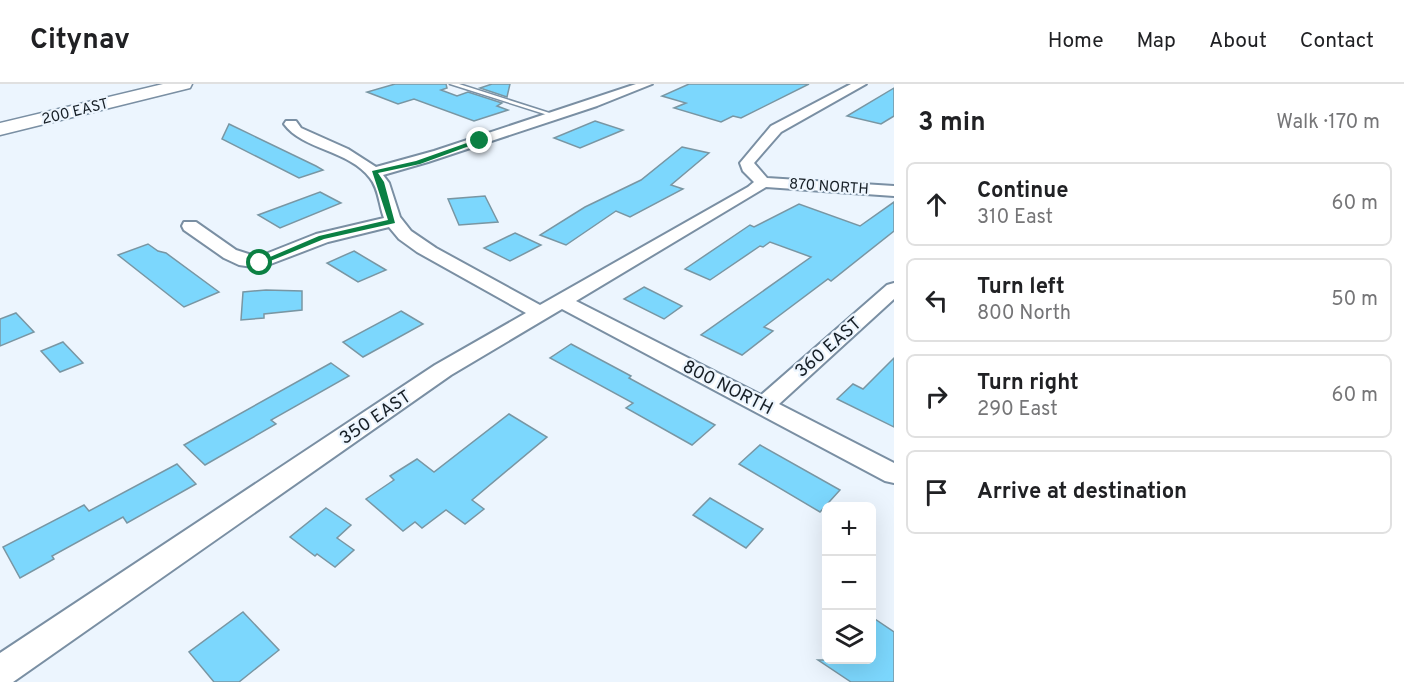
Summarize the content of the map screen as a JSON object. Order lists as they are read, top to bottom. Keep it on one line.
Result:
{"streets":{"street":["200 EAST","870 NORTH","360 EAST","800 NORTH","350 EAST"]},"crossings":[["870 NORTH","350 EAST"],["360 EAST","800 NORTH"],["800 NORTH","350 EAST"]],"page":{"header":"Citynav","nav":["Home","Map","About","Contact"],"heading":["3 min","Walk · 170 m"],"list":[["Continue","310 East","60 m"],["Turn left","800 North","50 m"],["Turn right","290 East","60 m"],"Arrive at destination"],"map_buttons":["+","−"]}}
